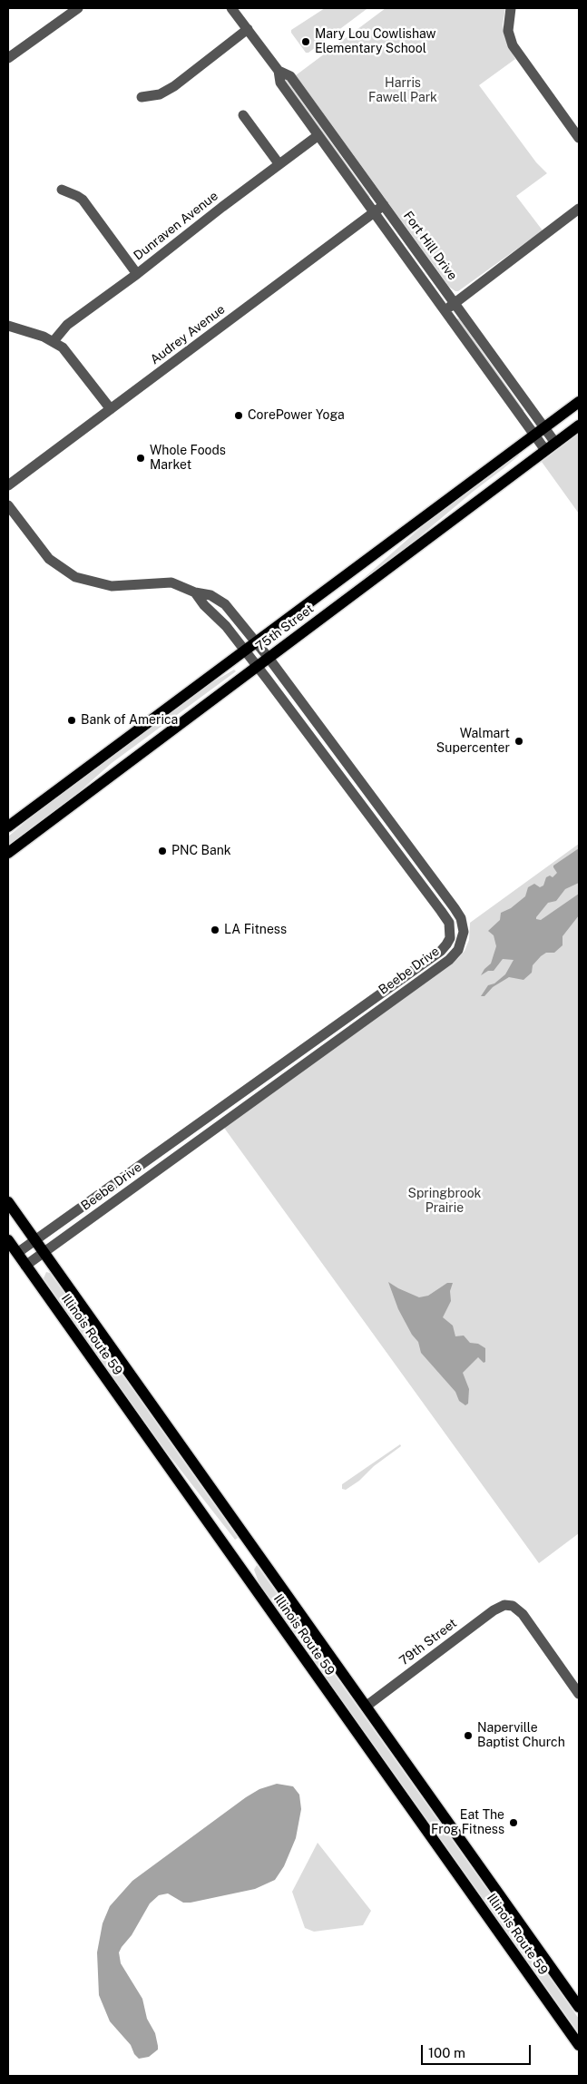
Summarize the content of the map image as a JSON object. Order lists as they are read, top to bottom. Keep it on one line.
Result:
{"streets":{"main road":["75th Street","Illinois Route 59"],"street":["Dunraven Avenue","Fort Hill Drive","Audrey Avenue","Beebe Drive","79th Street"]},"crossings":[["Dunraven Avenue","Fort Hill Drive"],["Fort Hill Drive","Audrey Avenue"],["Fort Hill Drive","75th Street"],["75th Street","Beebe Drive"],["Beebe Drive","Illinois Route 59"],["Illinois Route 59","79th Street"]],"parks":["Harris Fawell Park","Springbrook Prairie"],"places":["Mary Lou Cowlishaw Elementary School","CorePower Yoga","Whole Foods Market","Bank of America","Walmart Supercenter","PNC Bank","LA Fitness","Naperville Baptist Church","Eat The Frog Fitness"],"scale_bar":"100 m"}
